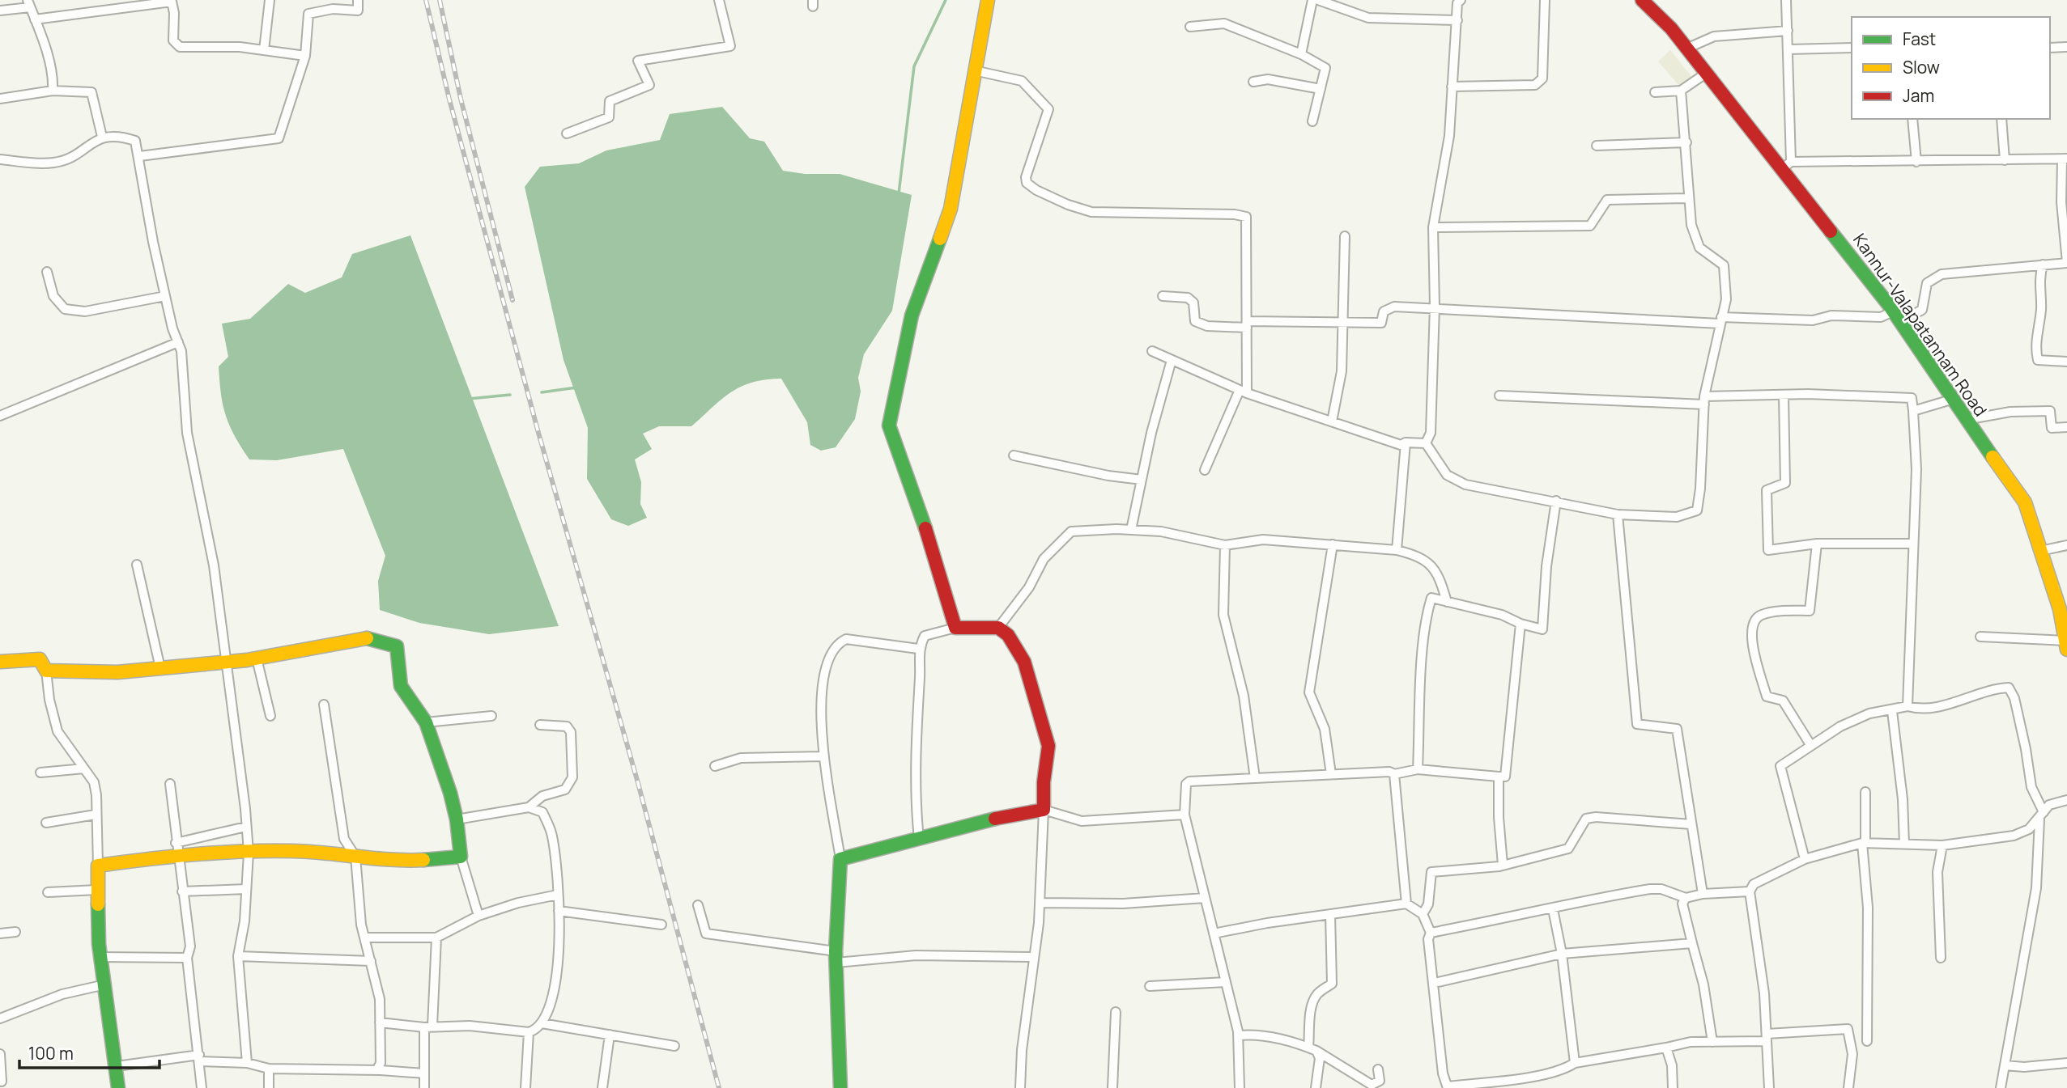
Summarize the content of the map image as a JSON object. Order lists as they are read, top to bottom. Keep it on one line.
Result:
{"streets":{"street":["Kannur-Valapatannam Road"]},"legend":["Fast","Slow","Jam"],"scale_bar":"100 m"}
